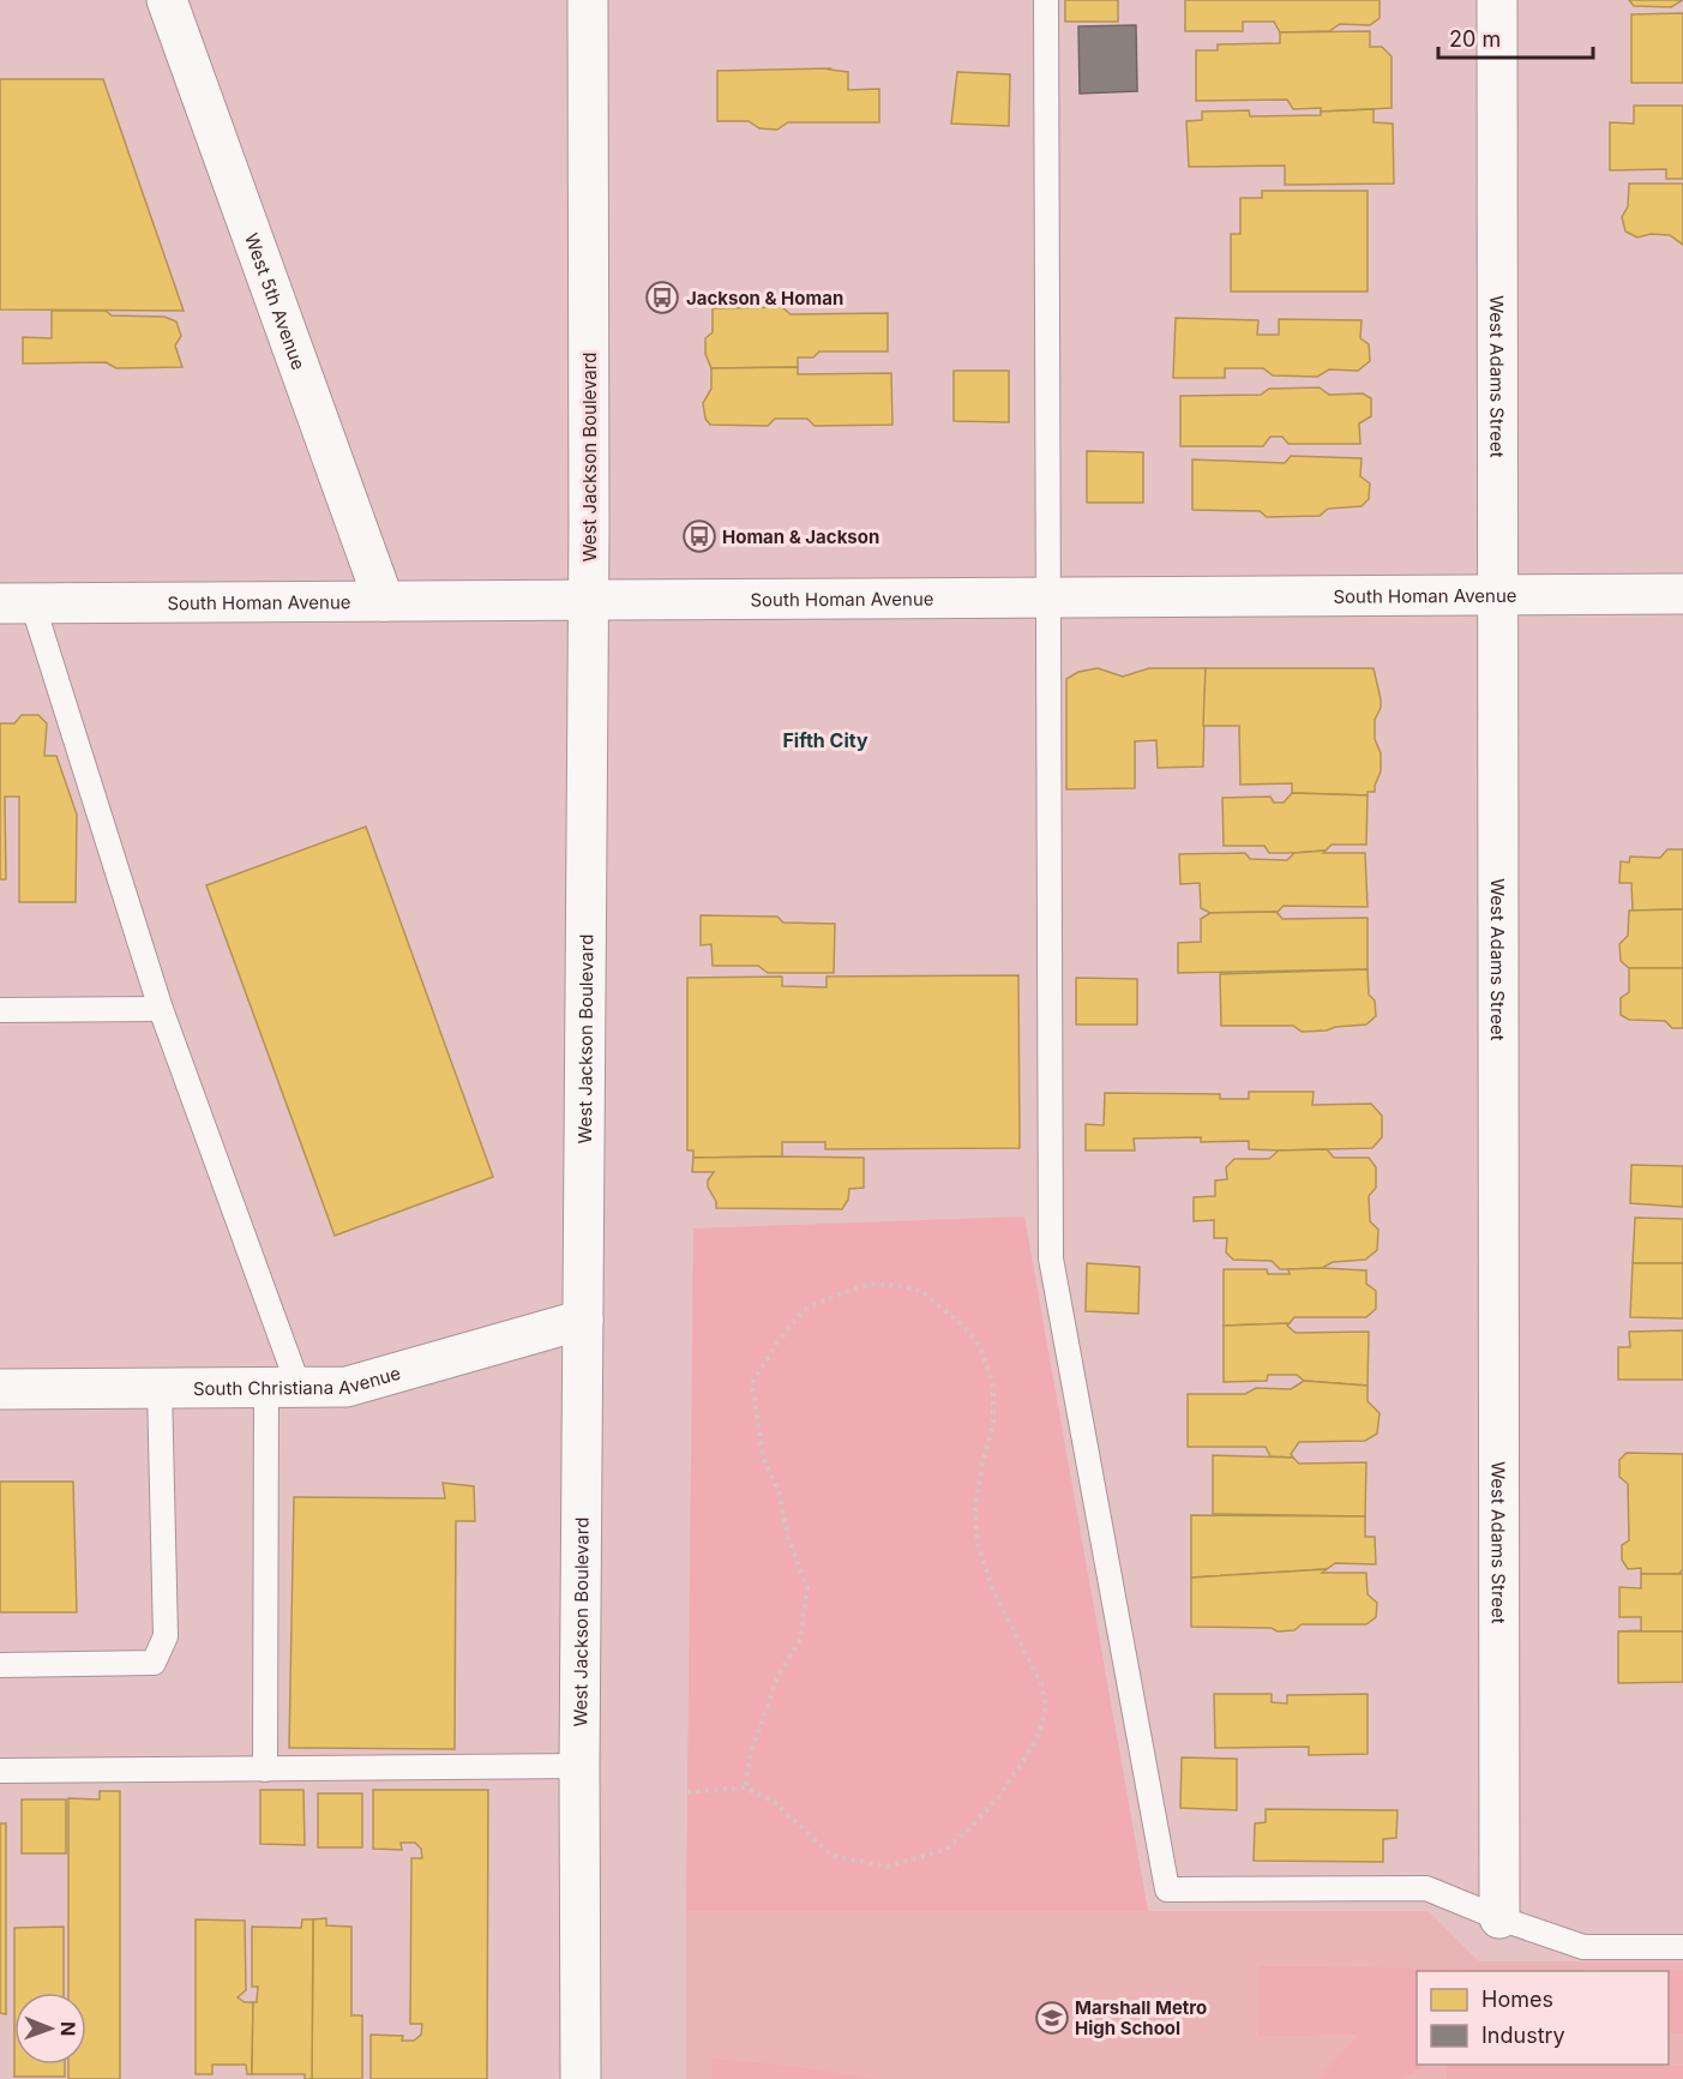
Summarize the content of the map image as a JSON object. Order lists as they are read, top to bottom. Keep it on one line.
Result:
{"streets":{"street":["West 5th Avenue","West Adams Street","West Jackson Boulevard","South Homan Avenue","South Christiana Avenue"]},"crossings":[["West 5th Avenue","South Homan Avenue"],["West Adams Street","South Homan Avenue"],["West Jackson Boulevard","South Homan Avenue"],["West Jackson Boulevard","South Christiana Avenue"]],"districts":["Fifth City"],"places":{"bus stop":["Jackson & Homan","Homan & Jackson"],"school or university":["Marshall Metro High School"]},"legend":["Homes","Industry"],"scale_bar":"20 m","north":"right"}
